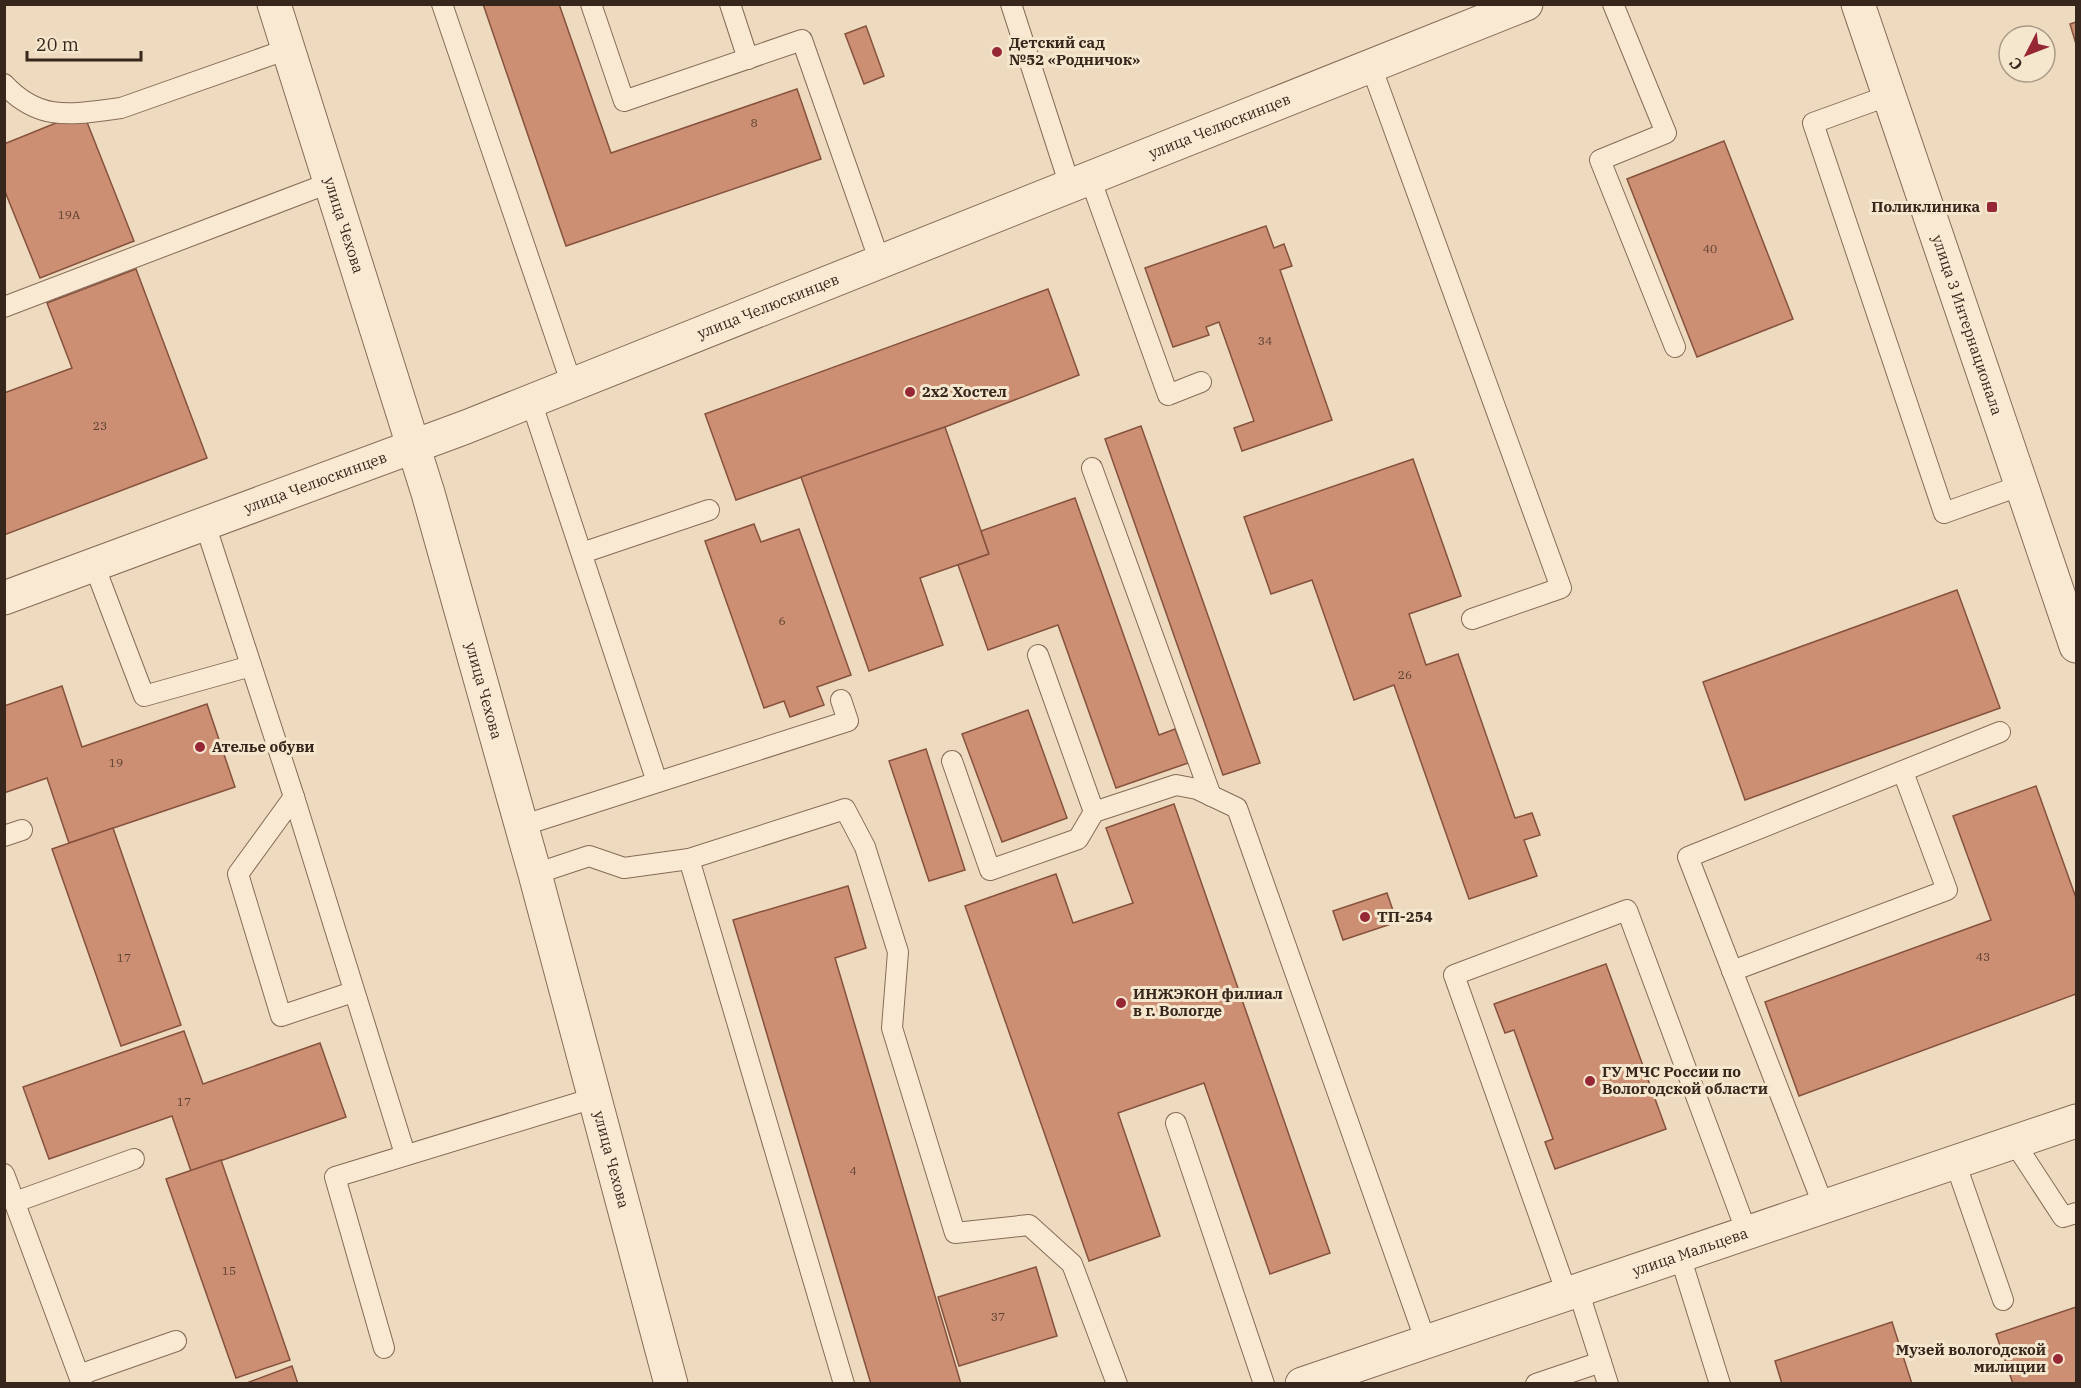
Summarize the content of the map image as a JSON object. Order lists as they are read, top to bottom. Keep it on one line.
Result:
{"streets":{"street":["улица Челюскинцев","улица Чехова","улица 3 Интернационала","улица Мальцева"]},"crossings":[["улица Челюскинцев","улица Чехова"]],"places":{"other":["Детский сад №52 «Родничок»","2x2 Хостел","Ателье обуви","ТП-254","ИНЖЭКОН филиал в г. Вологде","ГУ МЧС России по Вологодской области","Музей вологодской милиции"],"transit":["Поликлиника"]},"house_numbers":["8","19А","40","34","23","6","26","19","43","17","17","4","15","37"],"scale_bar":"20 m","north":"bottom left"}
